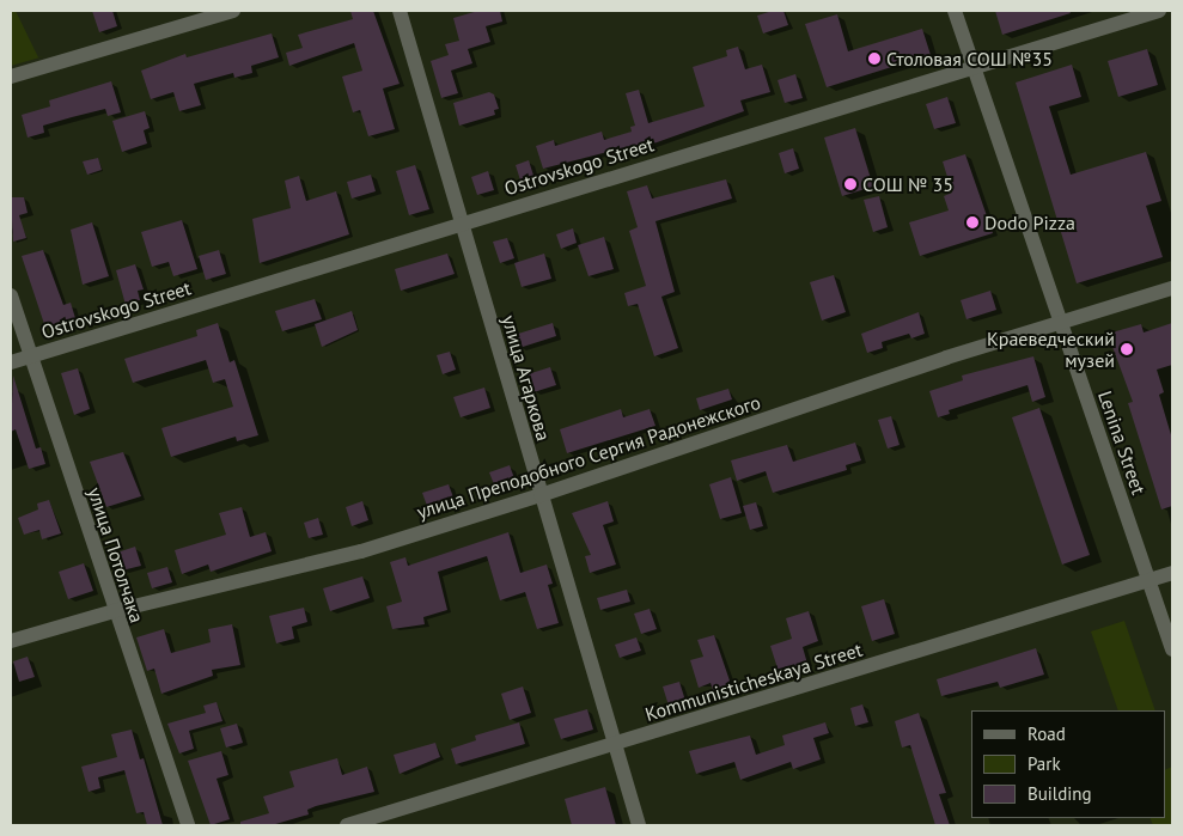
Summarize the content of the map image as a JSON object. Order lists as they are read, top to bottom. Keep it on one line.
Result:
{"streets":{"street":["Ostrovskogo Street","улица Агаркова","Lenina Street","улица Преподобного Сергия Радонежского","улица Потолчака","Kommunisticheskaya Street"]},"crossings":[["Ostrovskogo Street","улица Агаркова"],["Ostrovskogo Street","Lenina Street"],["Ostrovskogo Street","улица Потолчака"],["улица Агаркова","улица Преподобного Сергия Радонежского"],["улица Агаркова","Kommunisticheskaya Street"],["Lenina Street","улица Преподобного Сергия Радонежского"],["Lenina Street","Kommunisticheskaya Street"],["улица Преподобного Сергия Радонежского","улица Потолчака"]],"places":["Столовая СОШ №35","СОШ № 35","Dodo Pizza","Краеведческий музей"],"legend":["Road","Park","Building"]}
